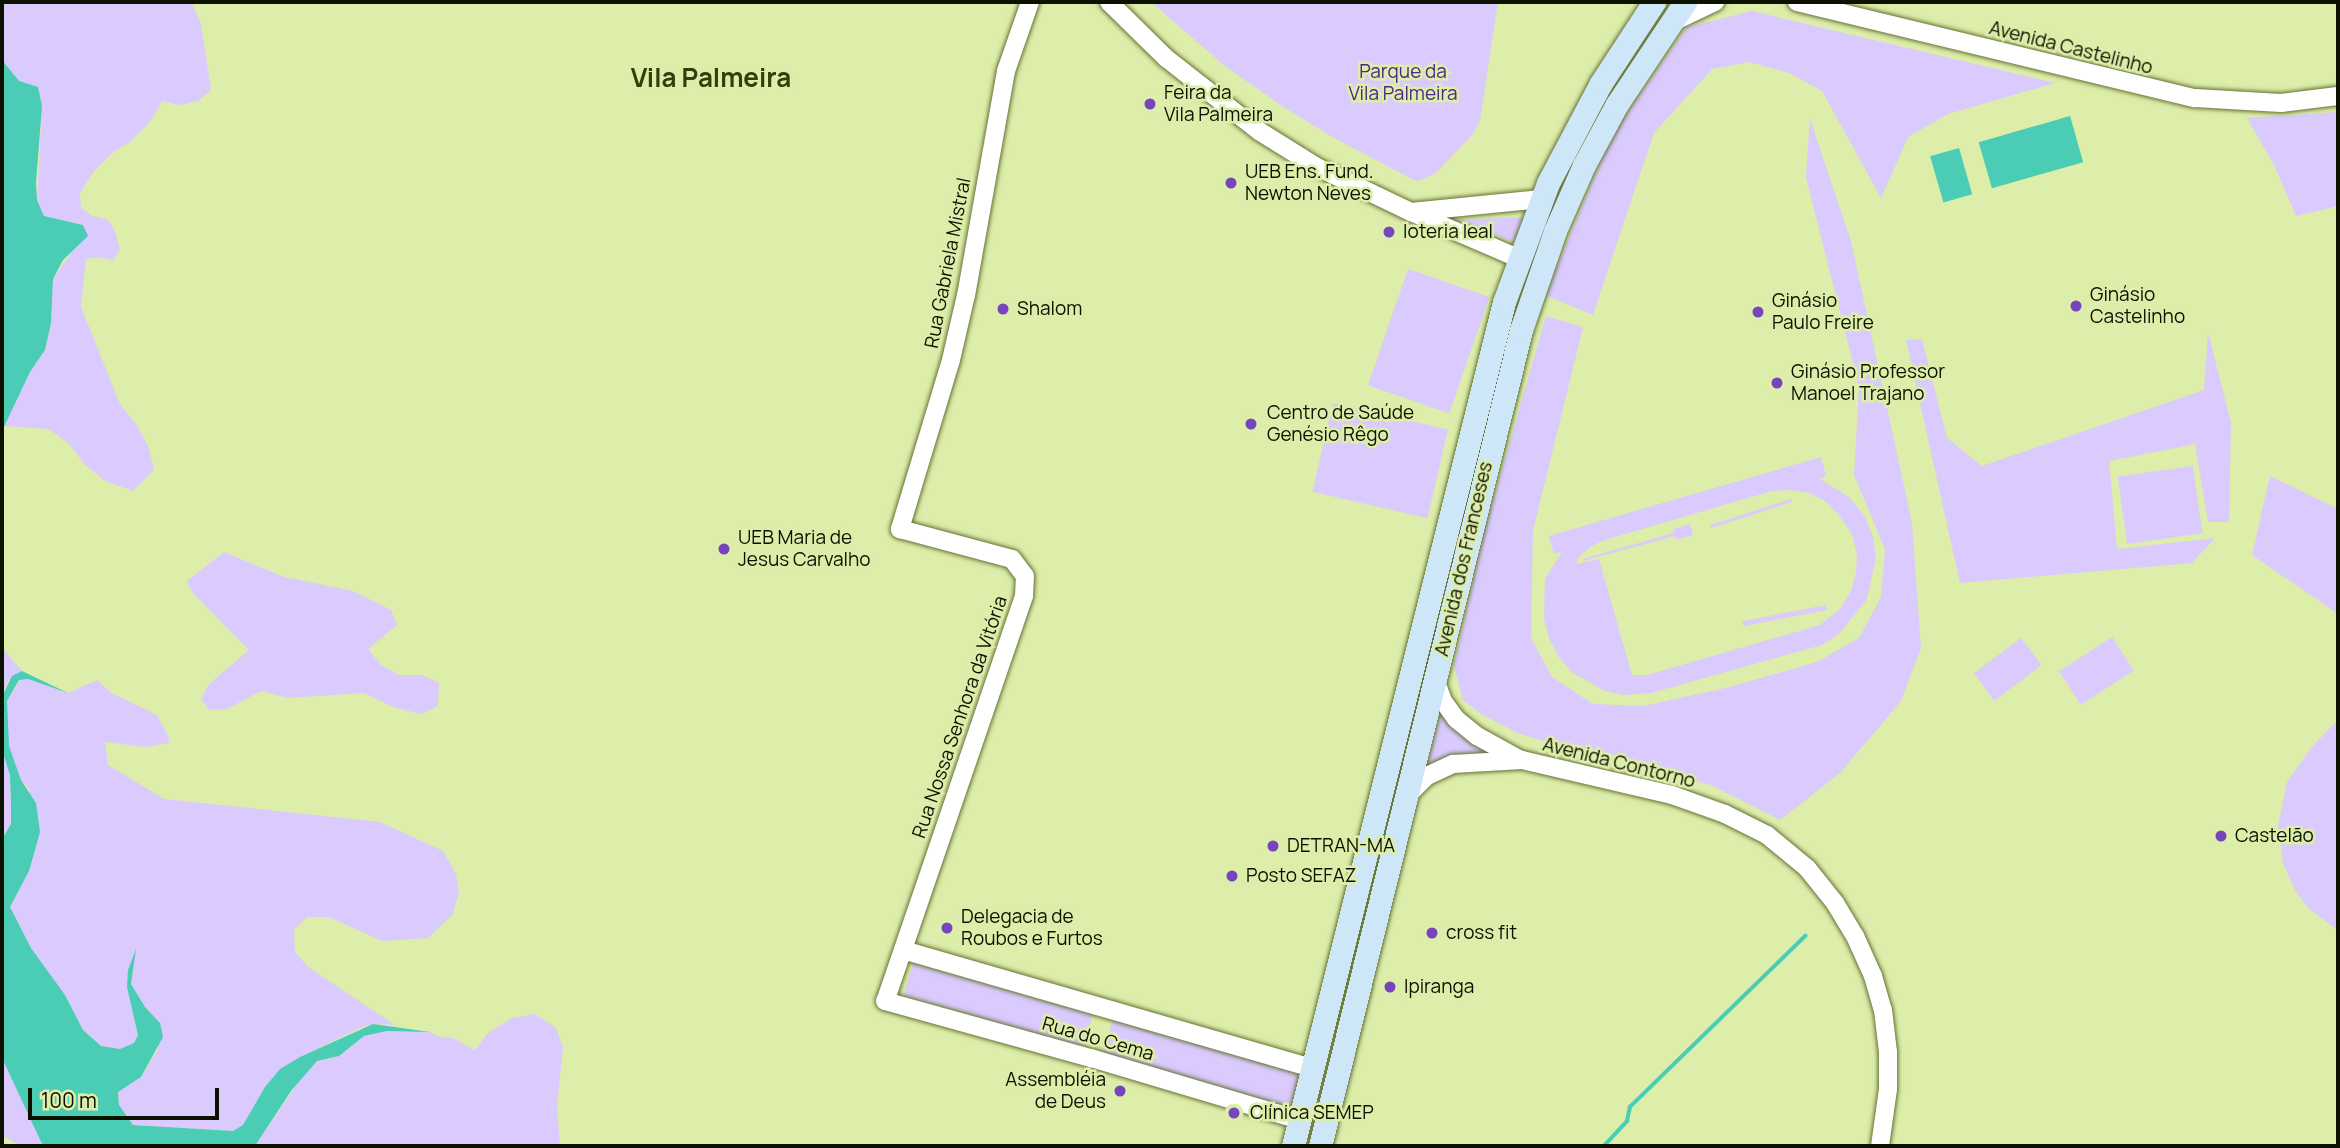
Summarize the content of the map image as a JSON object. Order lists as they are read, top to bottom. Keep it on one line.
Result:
{"streets":{"main road":["Avenida dos Franceses"],"street":["Avenida Castelinho","Rua Gabriela Mistral","Rua Nossa Senhora da Vitória","Avenida Contorno","Rua do Cema"]},"crossings":[["Rua Gabriela Mistral","Rua Nossa Senhora da Vitória"],["Avenida dos Franceses","Avenida Contorno"],["Avenida dos Franceses","Rua do Cema"],["Rua Nossa Senhora da Vitória","Rua do Cema"]],"districts":["Vila Palmeira"],"parks":["Parque da Vila Palmeira"],"places":["Feira da Vila Palmeira","UEB Ens. Fund. Newton Neves","loteria leal","Ginásio Castelinho","Shalom","Ginásio Paulo Freire","Ginásio Professor Manoel Trajano","Centro de Saúde Genésio Rêgo","UEB Maria de Jesus Carvalho","Castelão","DETRAN-MA","Posto SEFAZ","Delegacia de Roubos e Furtos","cross fit","Ipiranga","Assembléia de Deus","Clínica SEMEP"],"scale_bar":"100 m"}
